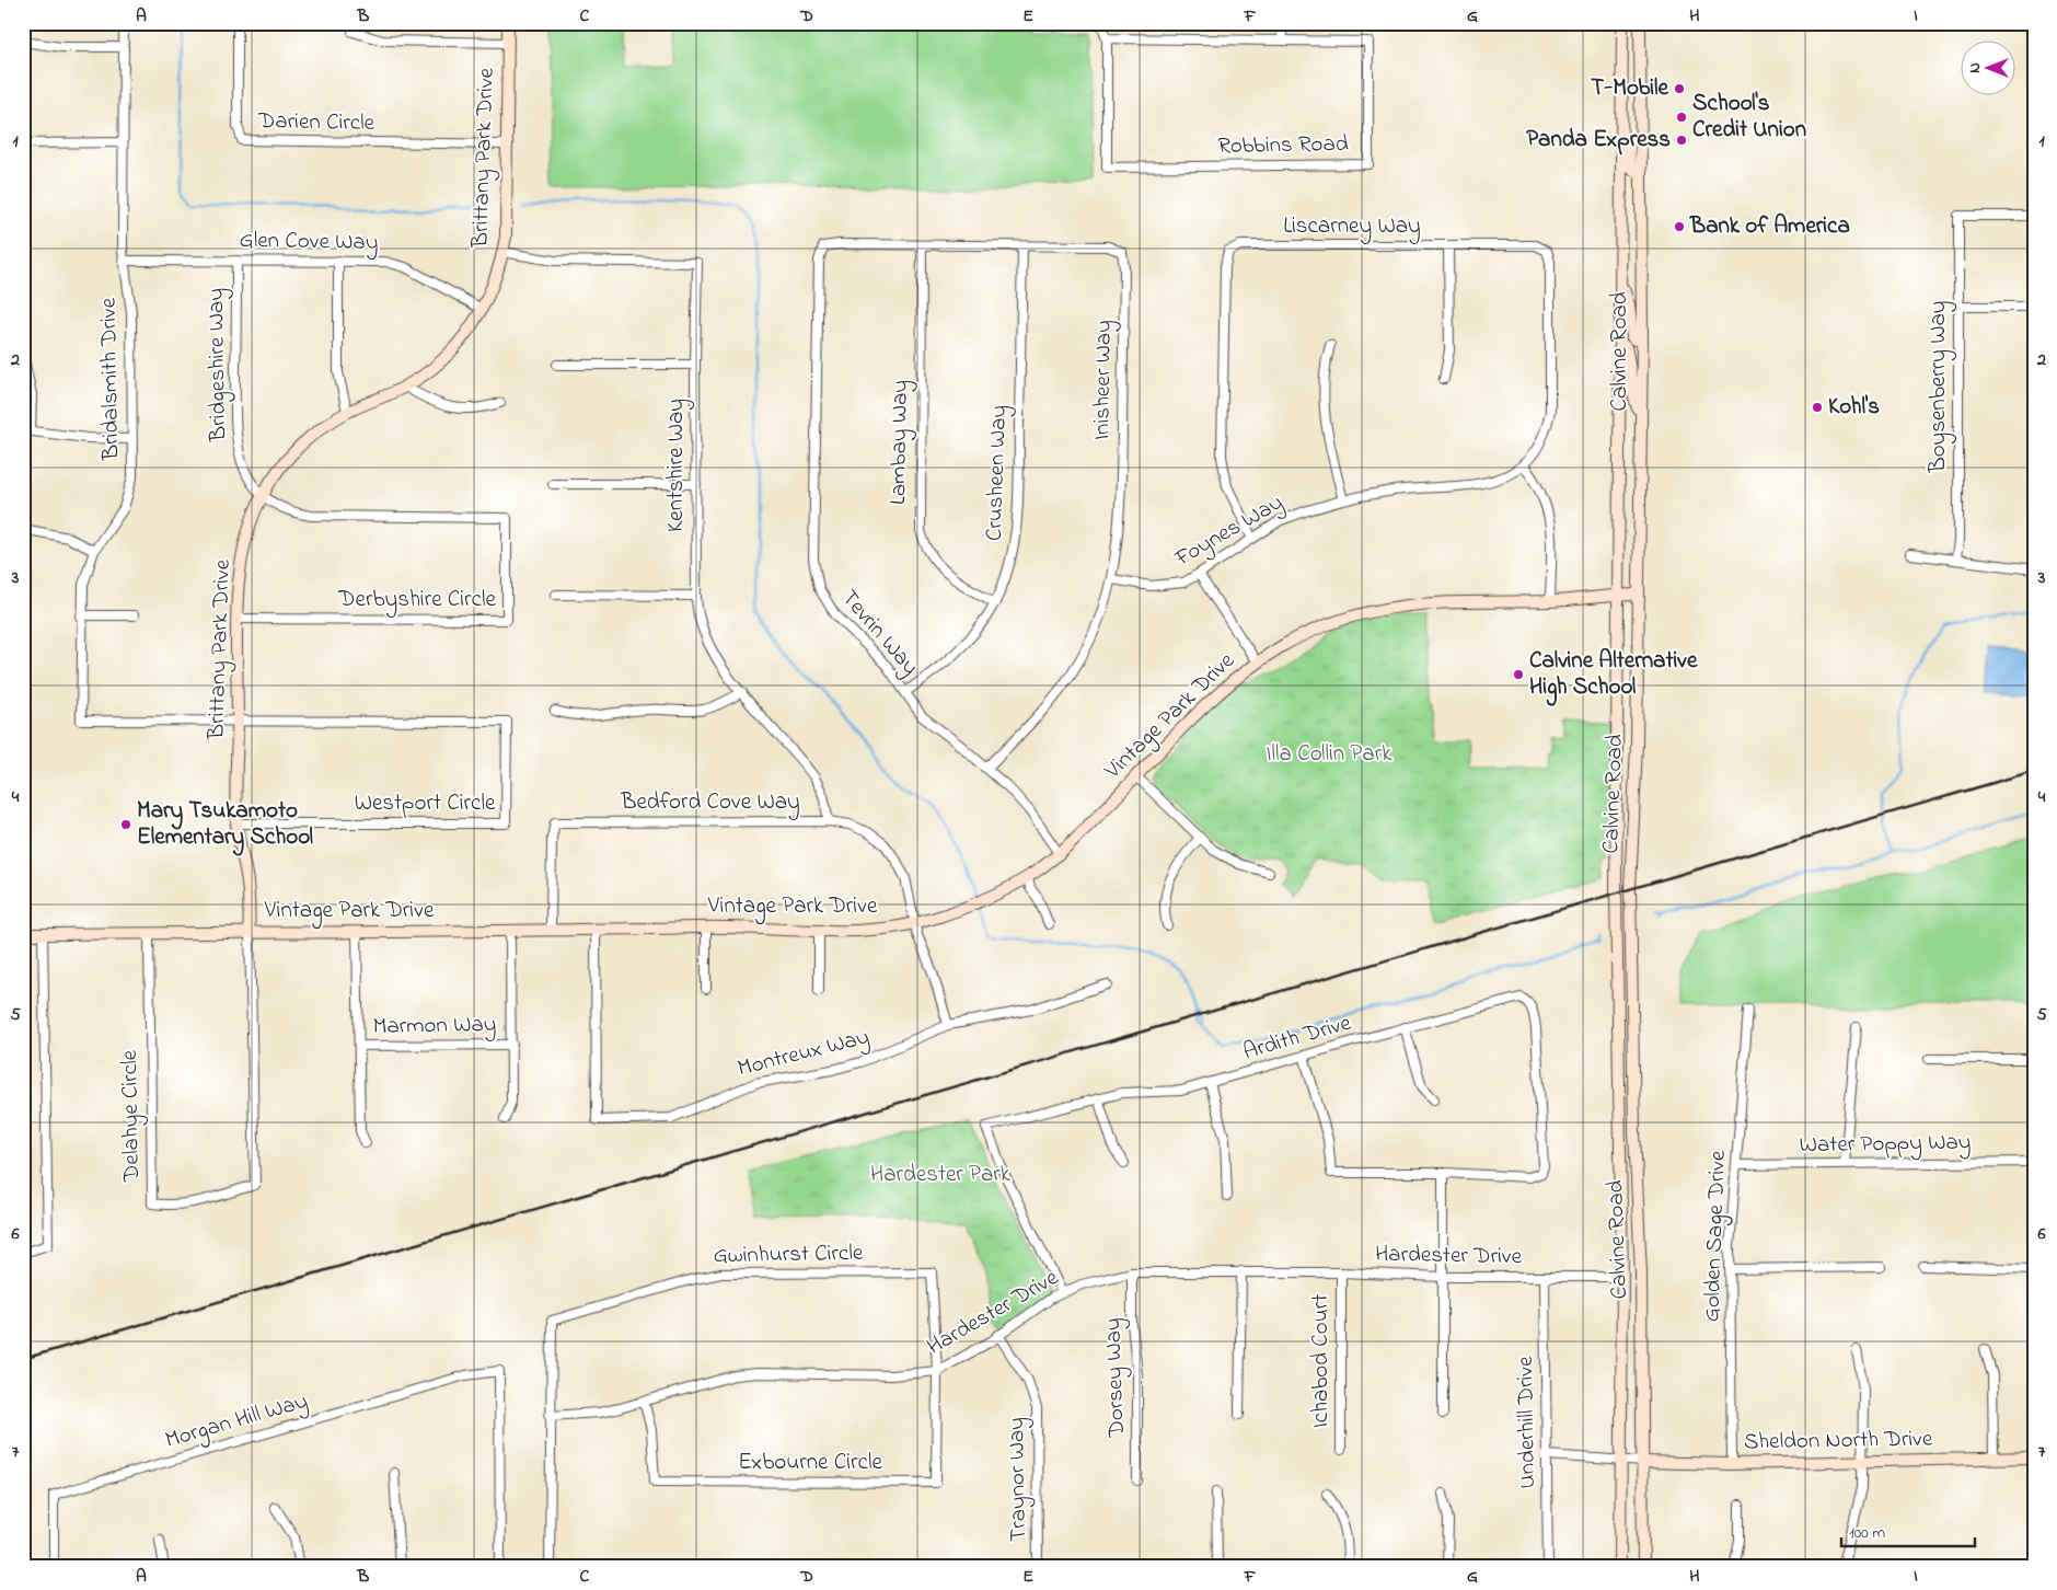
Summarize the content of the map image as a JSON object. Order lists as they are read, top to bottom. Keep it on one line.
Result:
{"streets":{"main road":["Brittany Park Drive","Calvine Road","Vintage Park Drive","Sheldon North Drive"],"street":["Darien Circle","Robbins Road","Liscarney Way","Glen Cove Way","Bridgeshire Way","Bridalsmith Drive","Inisheer Way","Boysenberry Way","Lambay Way","Kentshire Way","Crusheen Way","Foynes Way","Derbyshire Circle","Tevrin Way","Bedford Cove Way","Westport Circle","Marmon Way","Ardith Drive","Montreux Way","Delahye Circle","Water Poppy Way","Golden Sage Drive","Gwinhurst Circle","Hardester Drive","Ichabod Court","Dorsey Way","Morgan Hill Way","Underhill Drive","Exbourne Circle","Traynor Way"]},"crossings":[["Darien Circle","Brittany Park Drive"],["Brittany Park Drive","Glen Cove Way"],["Brittany Park Drive","Bridgeshire Way"],["Brittany Park Drive","Bridalsmith Drive"],["Brittany Park Drive","Kentshire Way"],["Brittany Park Drive","Derbyshire Circle"],["Brittany Park Drive","Vintage Park Drive"],["Brittany Park Drive","Westport Circle"],["Brittany Park Drive","Delahye Circle"],["Liscarney Way","Foynes Way"],["Glen Cove Way","Bridgeshire Way"],["Glen Cove Way","Bridalsmith Drive"],["Calvine Road","Vintage Park Drive"],["Calvine Road","Hardester Drive"],["Calvine Road","Sheldon North Drive"],["Bridgeshire Way","Derbyshire Circle"],["Bridalsmith Drive","Westport Circle"],["Inisheer Way","Lambay Way"],["Inisheer Way","Crusheen Way"],["Inisheer Way","Foynes Way"],["Inisheer Way","Tevrin Way"],["Lambay Way","Crusheen Way"],["Kentshire Way","Bedford Cove Way"],["Crusheen Way","Tevrin Way"],["Tevrin Way","Vintage Park Drive"],["Vintage Park Drive","Bedford Cove Way"],["Vintage Park Drive","Marmon Way"],["Vintage Park Drive","Montreux Way"],["Vintage Park Drive","Delahye Circle"],["Bedford Cove Way","Montreux Way"],["Ardith Drive","Hardester Drive"],["Water Poppy Way","Golden Sage Drive"],["Golden Sage Drive","Sheldon North Drive"],["Gwinhurst Circle","Hardester Drive"],["Gwinhurst Circle","Exbourne Circle"],["Hardester Drive","Ichabod Court"],["Hardester Drive","Dorsey Way"],["Hardester Drive","Underhill Drive"],["Hardester Drive","Exbourne Circle"],["Hardester Drive","Traynor Way"]],"parks":["Illa Collin Park","Hardester Park"],"places":["T-Mobile","School's Credit Union","Panda Express","Bank of America","Kohl's","Calvine Alternative High School","Mary Tsukamoto Elementary School"],"scale_bar":"100 m","north":"left","grid":{"columns":["A","B","C","D","E","F","G","H","I"],"rows":["1","2","3","4","5","6","7"]}}
